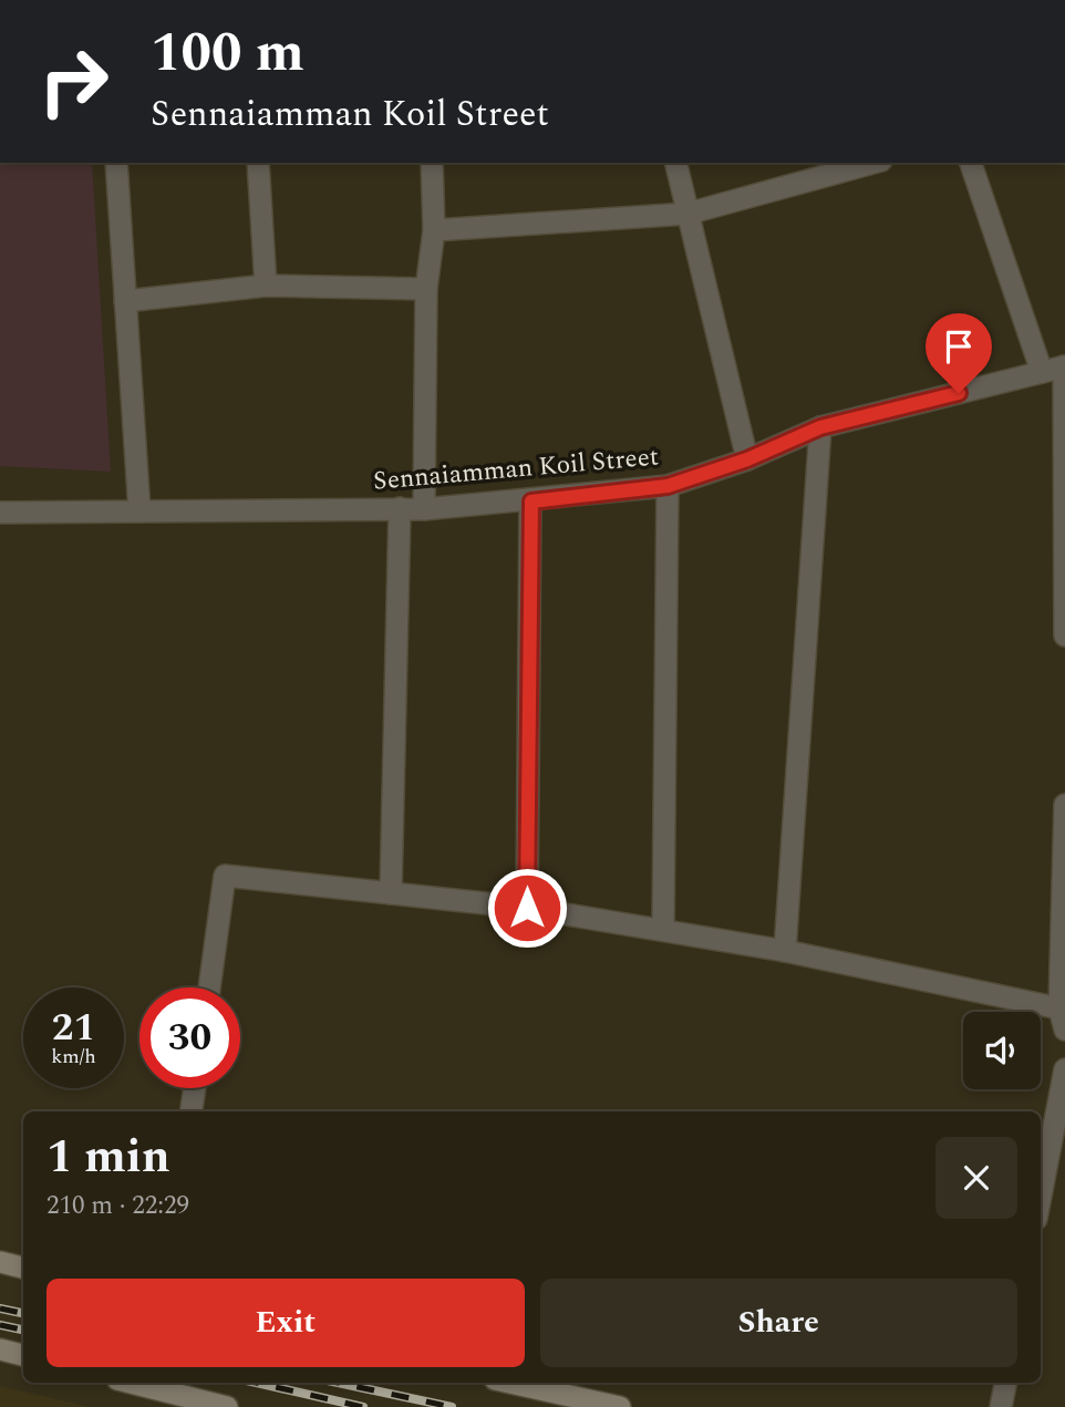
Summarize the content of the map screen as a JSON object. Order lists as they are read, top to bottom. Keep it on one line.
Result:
{"streets":{"street":["Sennaiamman Koil Street"]},"page":{"turn":["100 m","Sennaiamman Koil Street"],"speed":"21 km/h","limit":"30","heading":["1 min","210 m · 22:29"],"buttons":["Exit","Share"]}}
